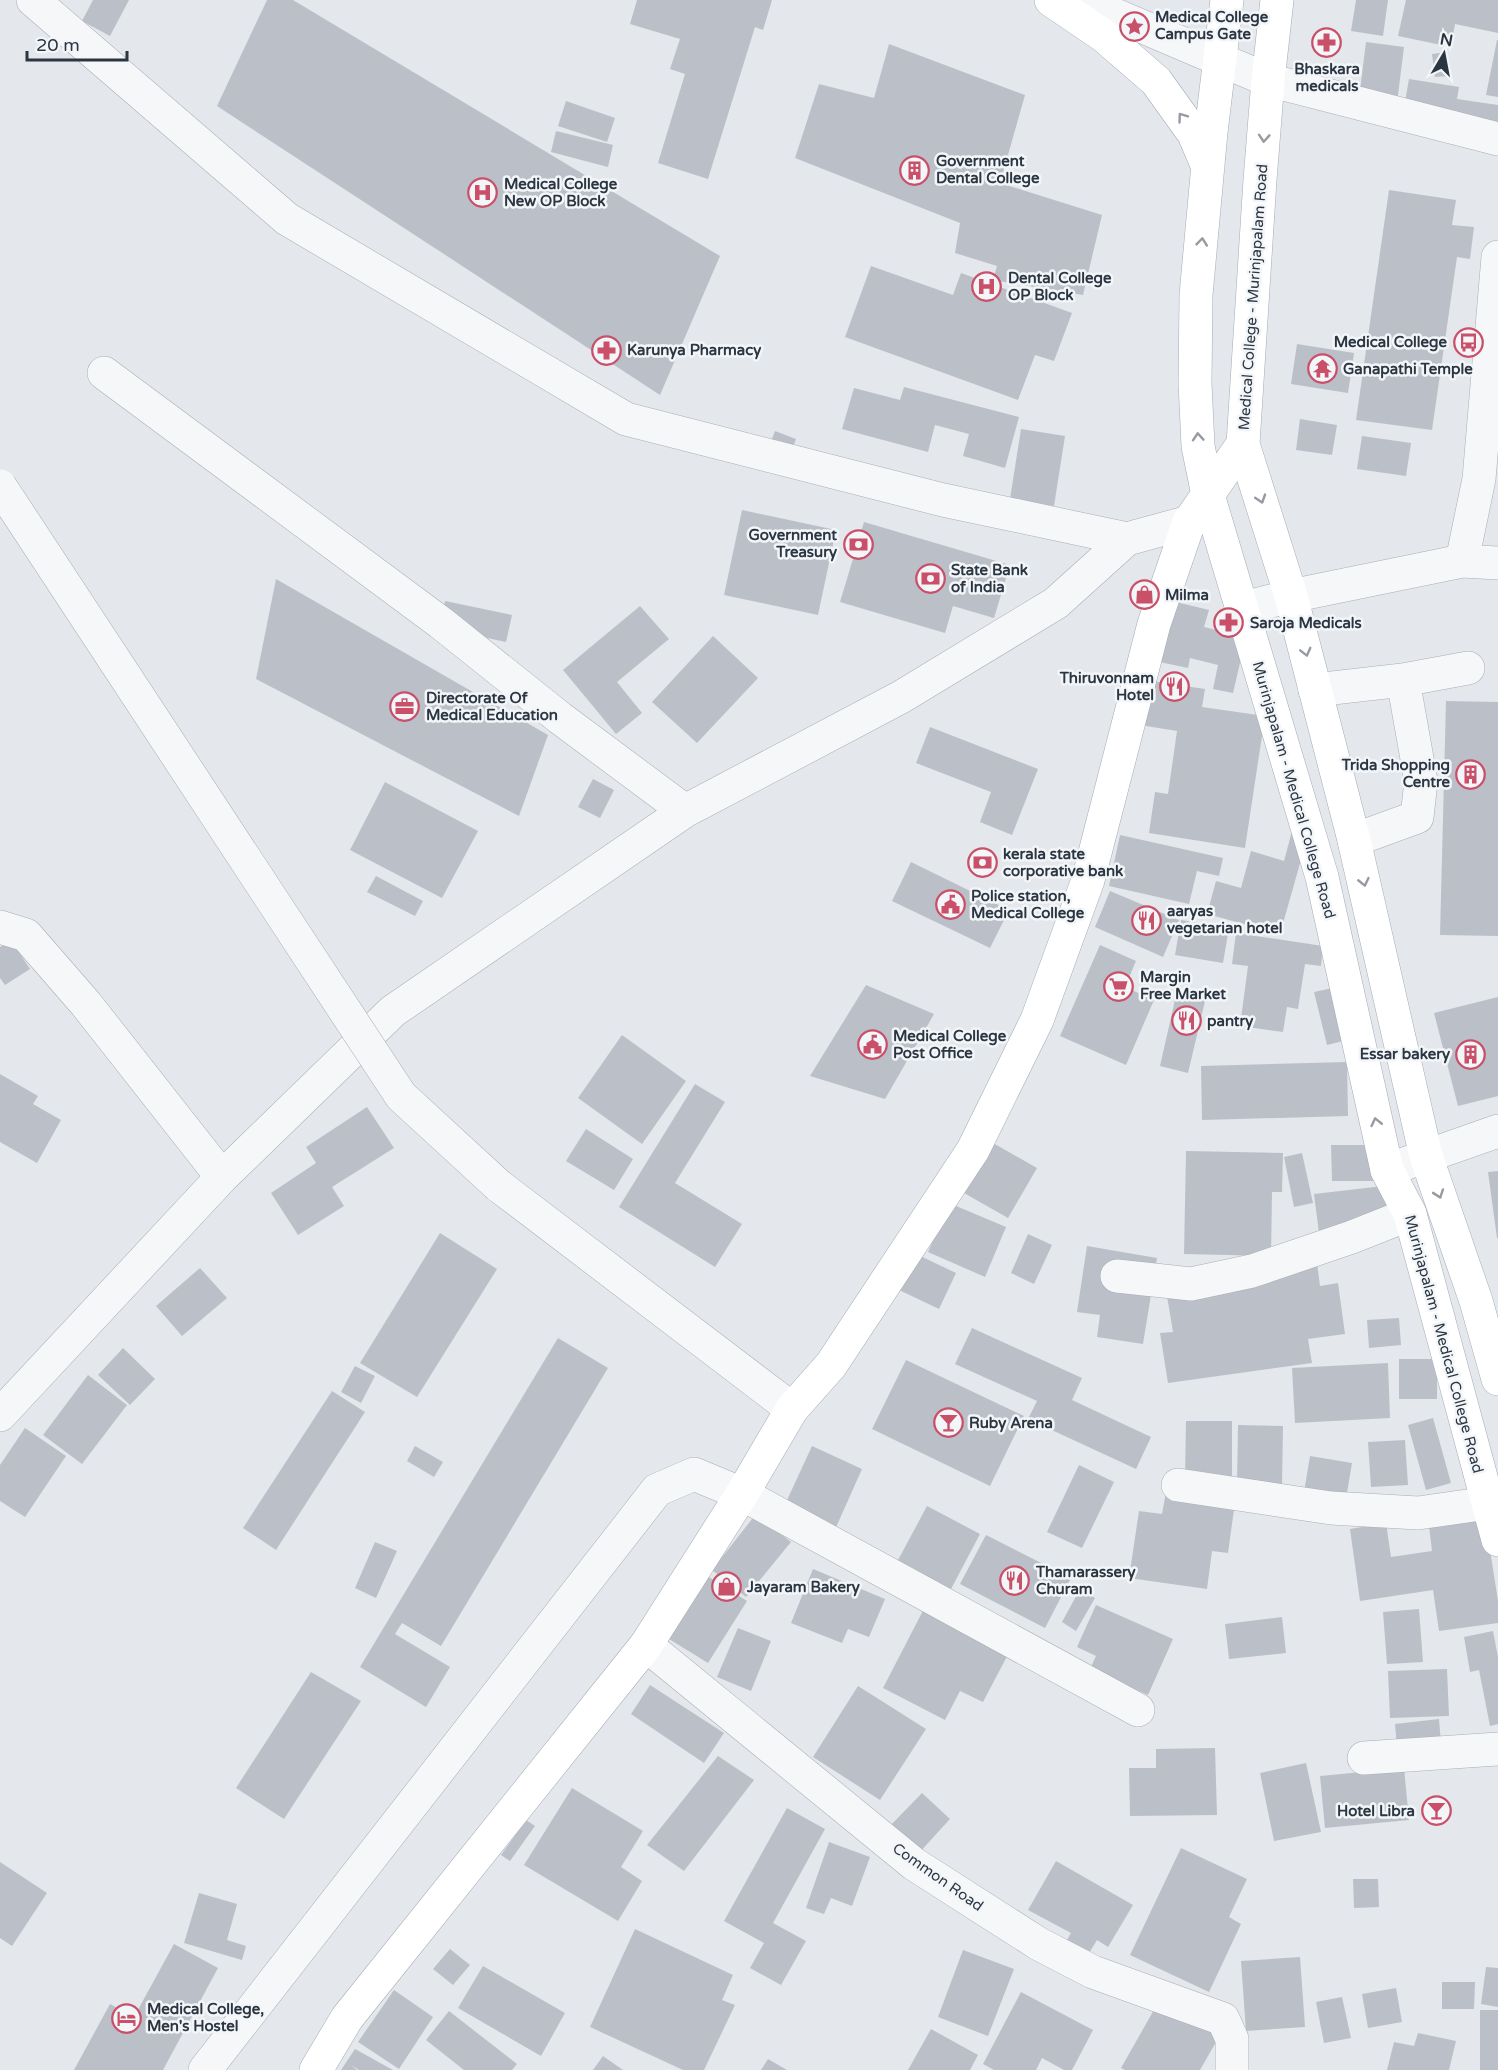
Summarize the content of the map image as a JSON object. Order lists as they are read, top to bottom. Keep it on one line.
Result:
{"streets":{"main road":["Medical College - Murinjapalam Road","Murinjapalam - Medical College Road"],"street":["Common Road"]},"one_way":["Medical College - Murinjapalam Road","Murinjapalam - Medical College Road"],"places":{"place":["Medical College Campus Gate"],"pharmacy":["Bhaskara medicals","Karunya Pharmacy","Saroja Medicals"],"building":["Government Dental College","Trida Shopping Centre","Essar bakery"],"hospital":["Medical College New OP Block","Dental College OP Block"],"bus stop":["Medical College"],"temple":["Ganapathi Temple"],"bank":["Government Treasury","State Bank of India","kerala state corporative bank"],"shop":["Milma","Jayaram Bakery"],"restaurant":["Thiruvonnam Hotel","aaryas vegetarian hotel","pantry","Thamarassery Churam"],"office":["Directorate Of Medical Education"],"public building":["Police station, Medical College","Medical College Post Office"],"supermarket":["Margin Free Market"],"bar":["Ruby Arena","Hotel Libra"],"hotel":["Medical College, Men's Hostel"]},"scale_bar":"20 m","north":"top"}
